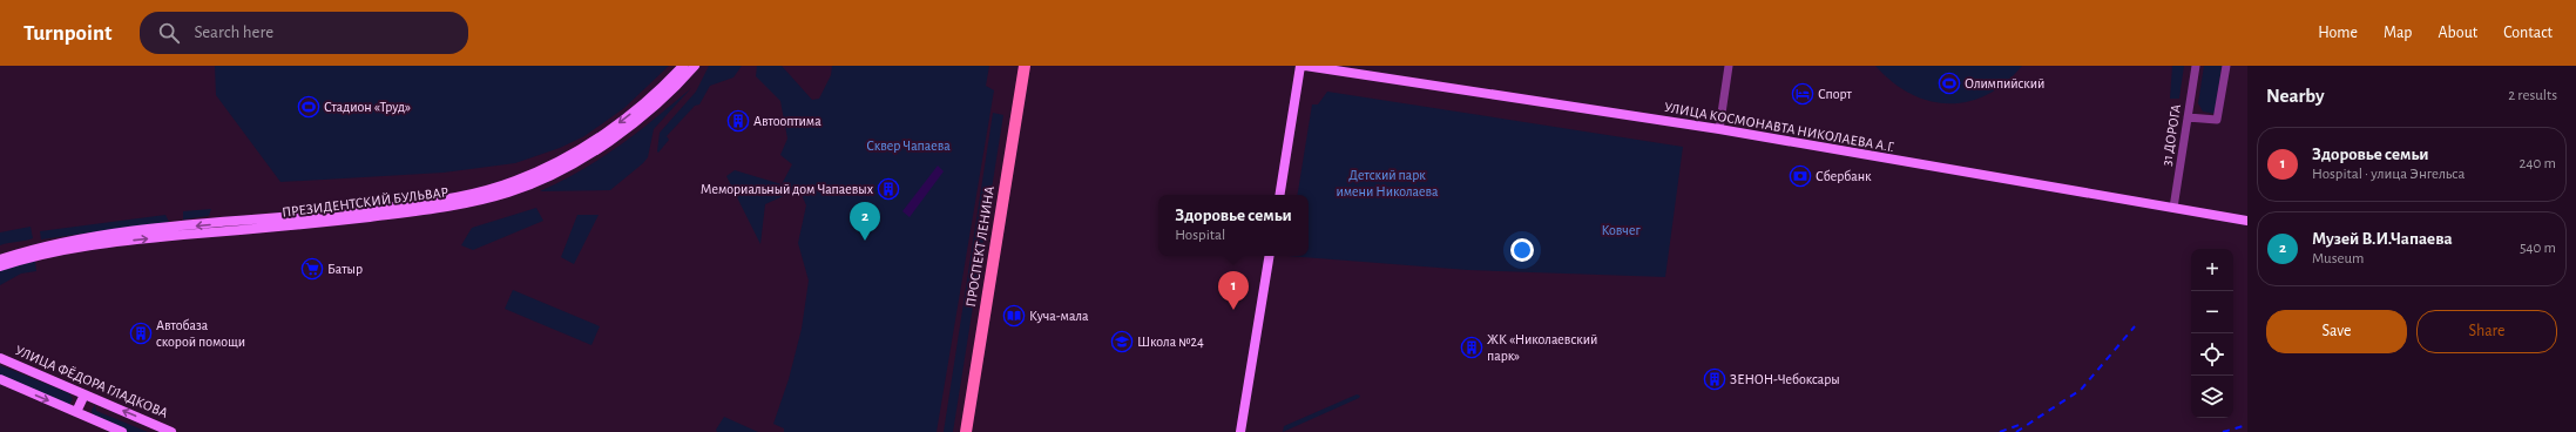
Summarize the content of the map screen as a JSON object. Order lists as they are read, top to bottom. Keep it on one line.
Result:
{"streets":{"main road":["УЛИЦА КОСМОНАВТА НИКОЛАЕВА А.Г.","ПРЕЗИДЕНТСКИЙ БУЛЬВАР","ПРОСПЕКТ ЛЕНИНА","УЛИЦА ФЁДОРА ГЛАДКОВА"],"street":["31 ДОРОГА"]},"crossings":[["УЛИЦА КОСМОНАВТА НИКОЛАЕВА А.Г.","31 ДОРОГА"]],"parks":["Сквер Чапаева","Детский парк имени Николаева","Ковчег"],"places":{"sports":["Олимпийский","Стадион «Труд»"],"hotel":["Спорт"],"building":["Автооптима","Мемориальный дом Чапаевых","Автобаза скорой помощи","ЖК «Николаевский парк»","ЗЕНОН-Чебоксары"],"bank":["Сбербанк"],"supermarket":["Батыр"],"library":["Куча-мала"],"school or university":["Школа №24"]},"page":{"header":"Turnpoint","search":"Search here","nav":["Home","Map","About","Contact"],"heading":["Nearby","2 results"],"list":[{"mark":"1","name":"Здоровье семьи","note":"Hospital · улица Энгельса","value":"240 m"},{"mark":"2","name":"Музей В.И.Чапаева","note":"Museum","value":"540 m"}],"popup":["Здоровье семьи","Hospital"],"pins":["2","1"],"map_buttons":["+","−"],"buttons":["Save","Share"]}}
